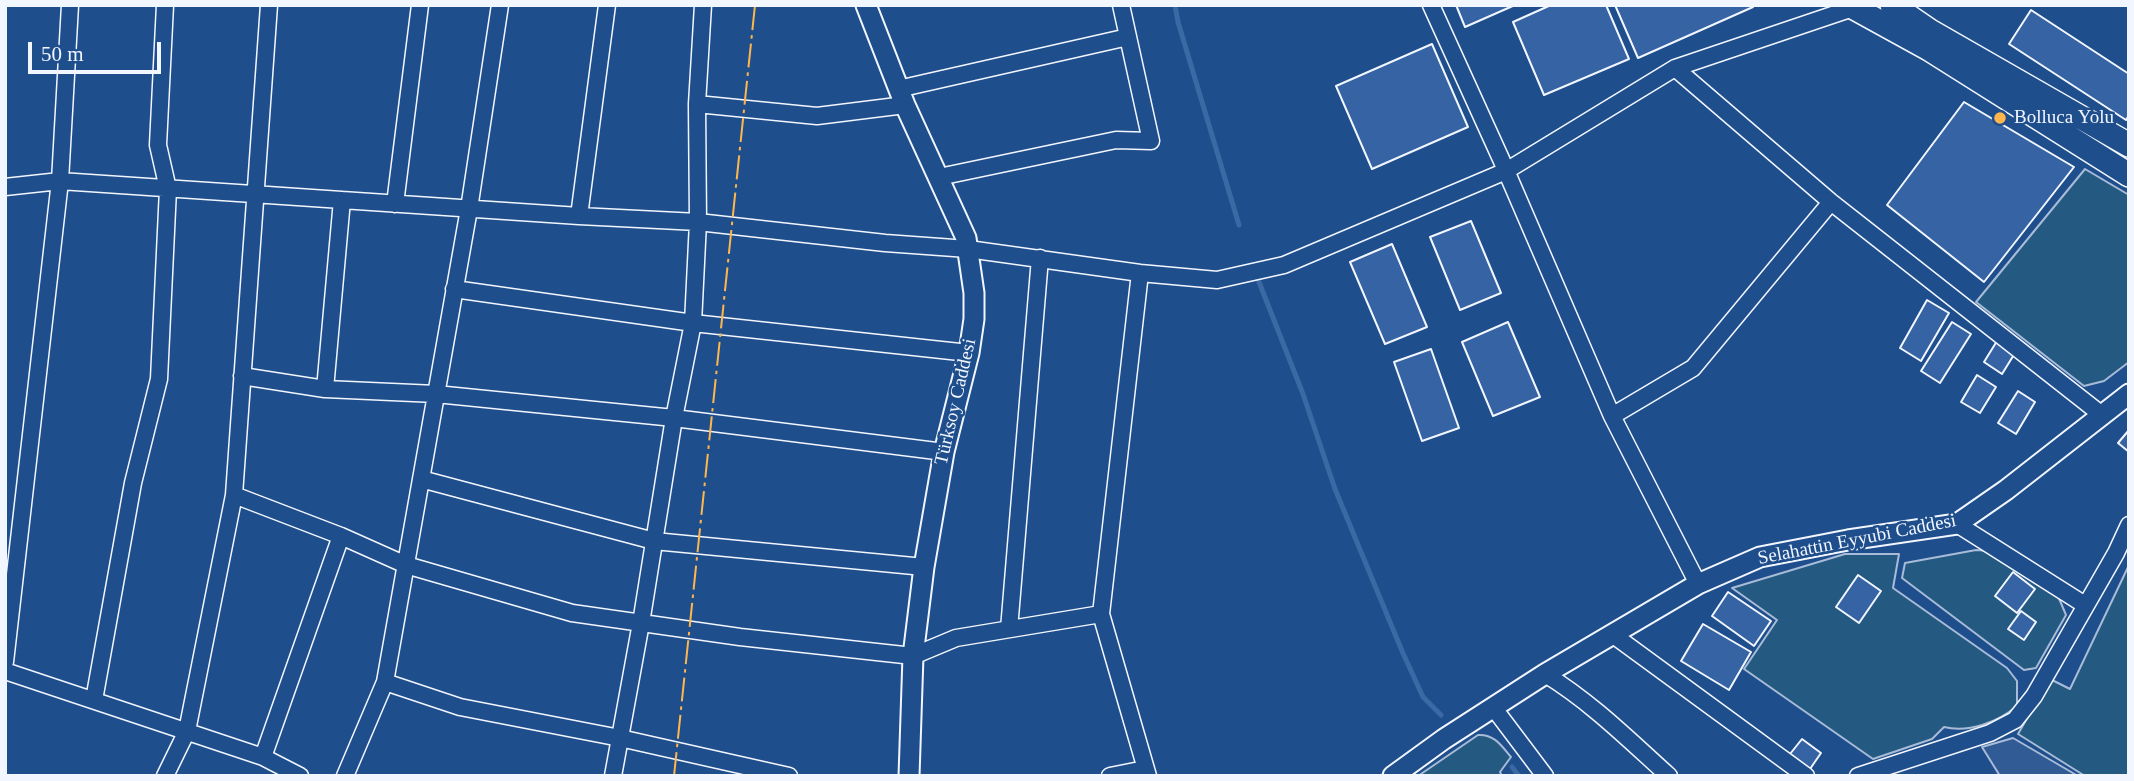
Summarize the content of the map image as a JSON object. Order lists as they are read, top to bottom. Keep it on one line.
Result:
{"streets":{"street":["Türksoy Caddesi","Selahattin Eyyubi Caddesi"]},"places":["Bolluca Yolu"],"scale_bar":"50 m"}
